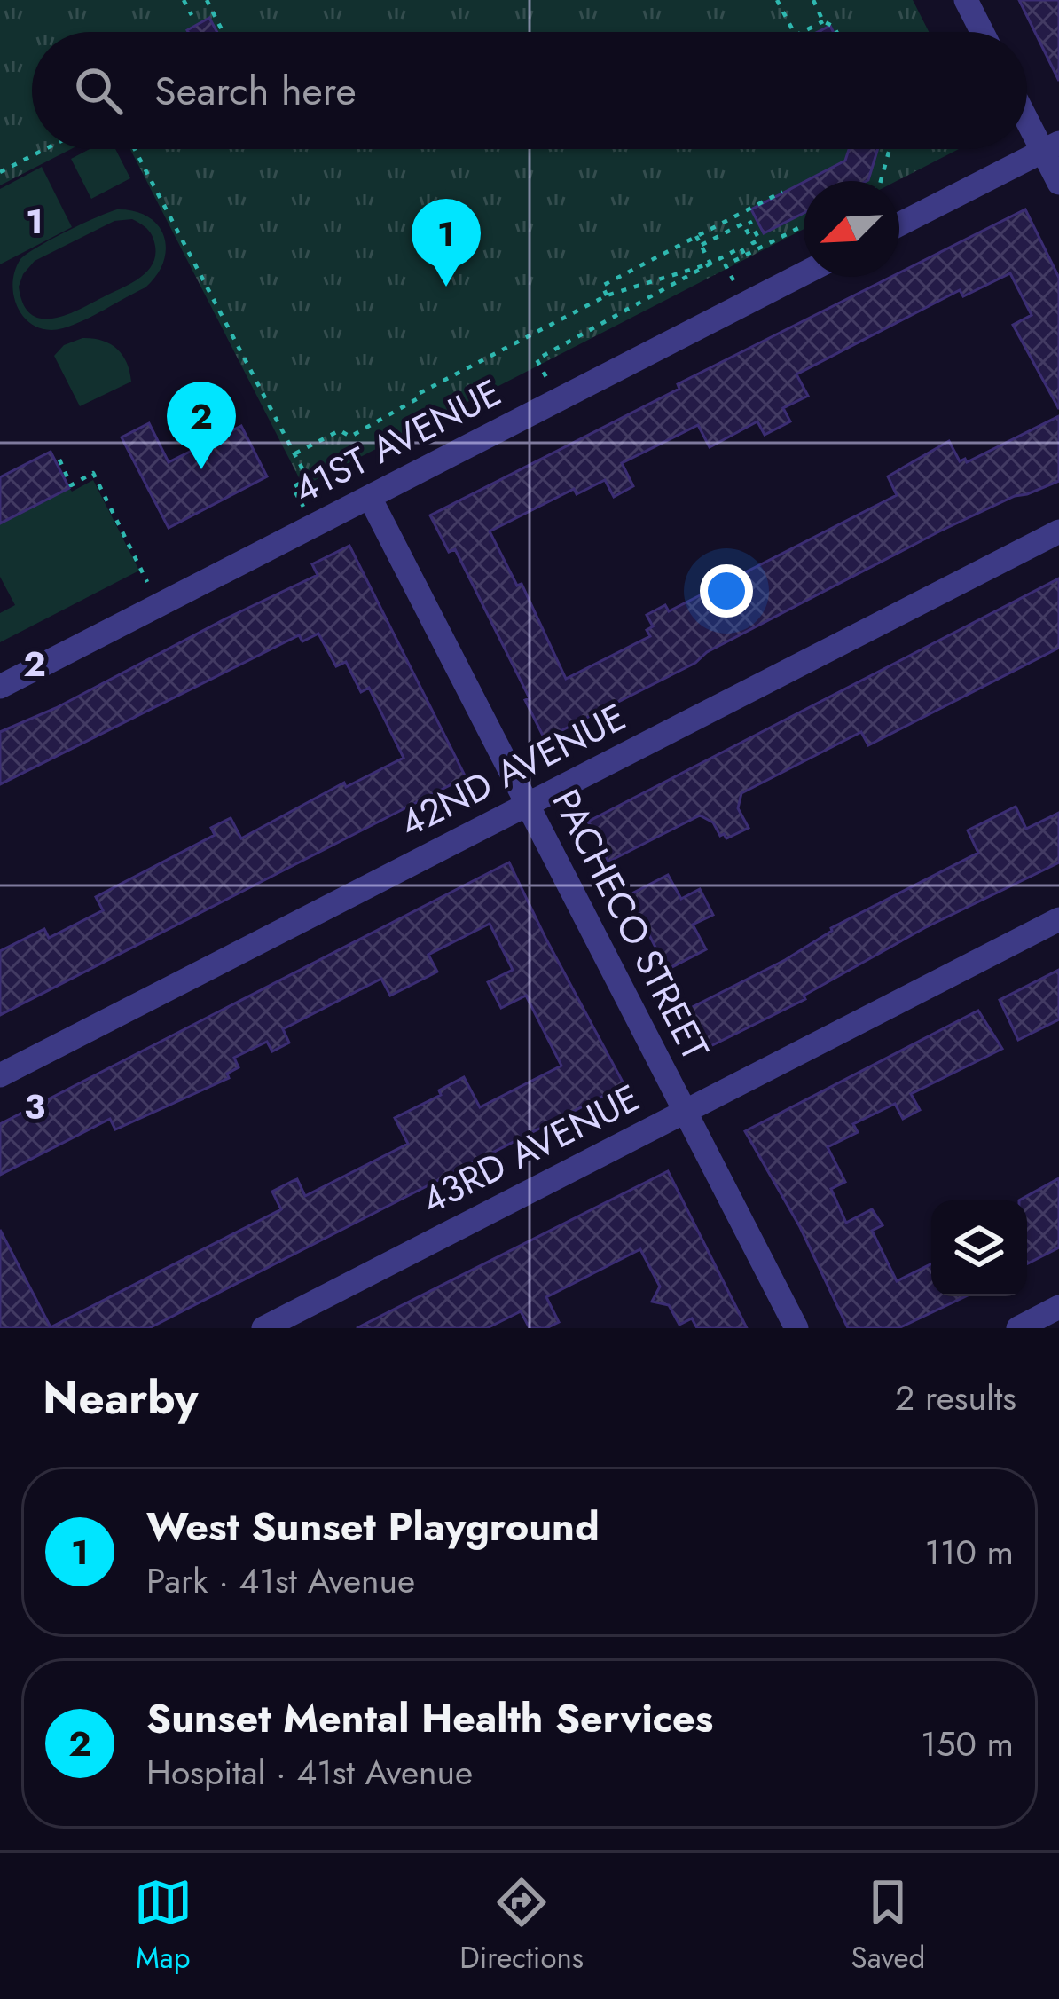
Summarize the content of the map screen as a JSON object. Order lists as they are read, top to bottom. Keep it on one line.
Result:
{"streets":{"street":["41ST AVENUE","42ND AVENUE","PACHECO STREET","43RD AVENUE"]},"crossings":[["41ST AVENUE","PACHECO STREET"],["42ND AVENUE","PACHECO STREET"],["PACHECO STREET","43RD AVENUE"]],"north":"bottom left","page":{"search":"Search here","pins":["1","2"],"heading":["Nearby","2 results"],"list":[{"mark":"1","name":"West Sunset Playground","note":"Park · 41st Avenue","value":"110 m"},{"mark":"2","name":"Sunset Mental Health Services","note":"Hospital · 41st Avenue","value":"150 m"}],"nav":["Map","Directions","Saved"]},"grid":{"rows":["1","2","3"]}}
